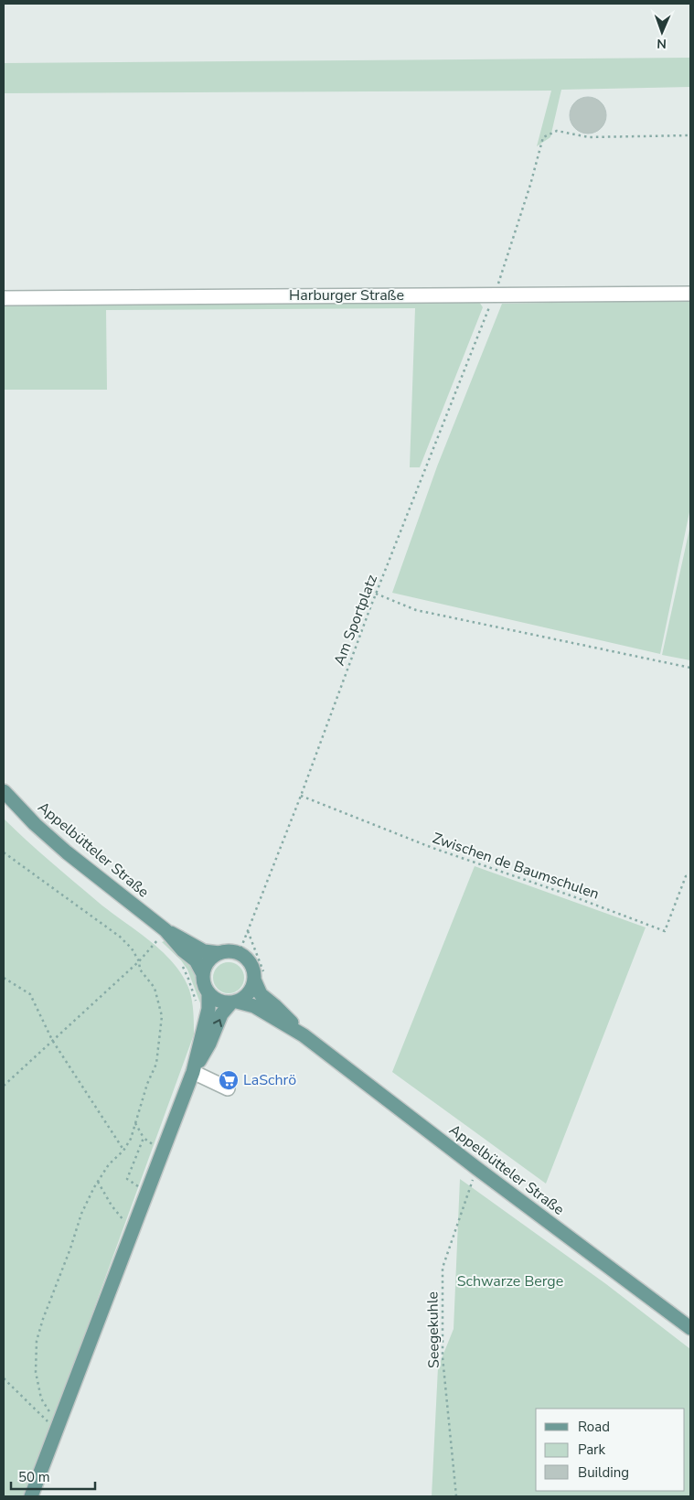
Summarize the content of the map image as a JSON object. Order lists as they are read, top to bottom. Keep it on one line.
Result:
{"streets":{"main road":["Appelbütteler Straße"],"street":["Harburger Straße"],"path":["Am Sportplatz","Zwischen de Baumschulen","Seegekuhle"]},"crossings":[["Harburger Straße","Am Sportplatz"],["Am Sportplatz","Appelbütteler Straße"],["Am Sportplatz","Zwischen de Baumschulen"],["Appelbütteler Straße","Seegekuhle"]],"parks":["Schwarze Berge"],"places":{"supermarket":["LaSchrö"]},"legend":["Road","Park","Building"],"scale_bar":"50 m","north":"bottom"}
